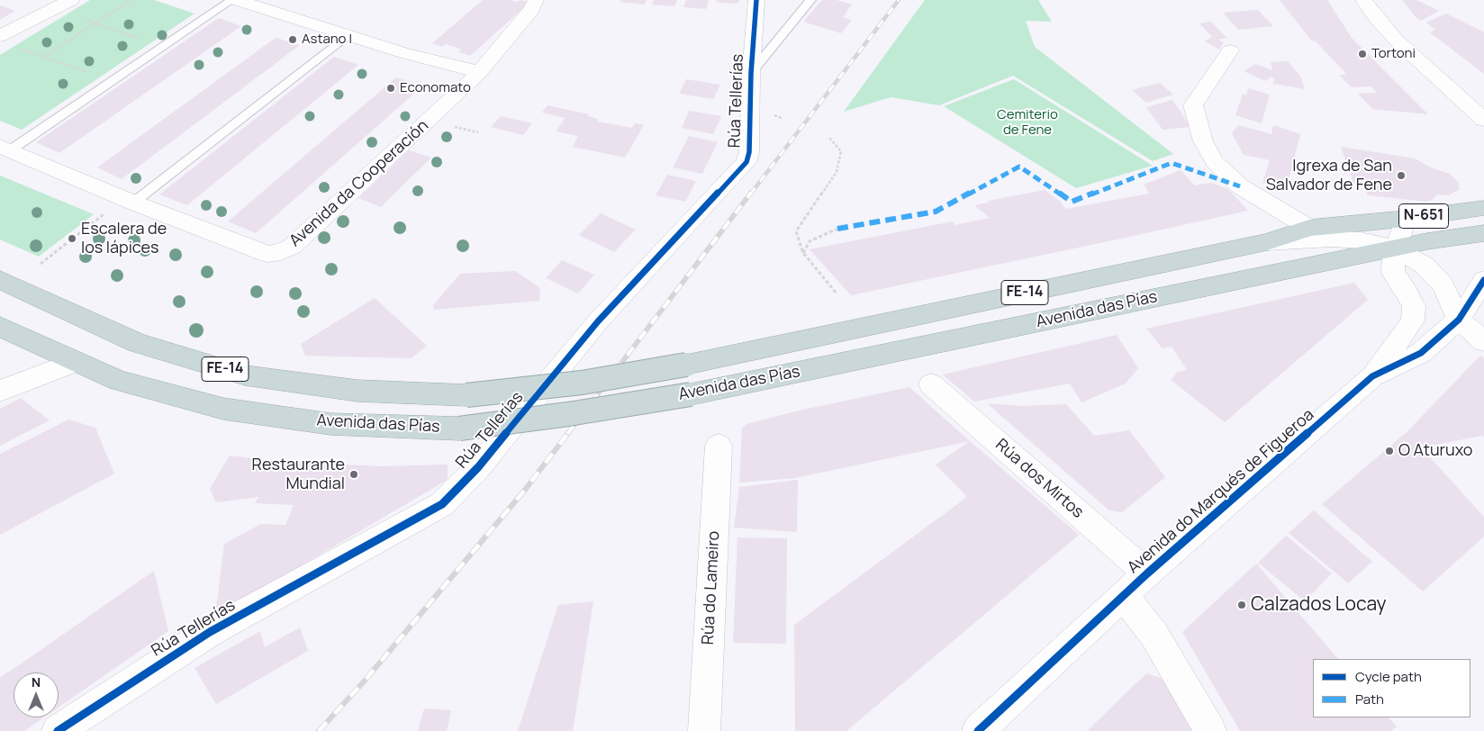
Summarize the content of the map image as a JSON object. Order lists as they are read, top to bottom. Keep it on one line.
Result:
{"streets":{"highway":["N-651","FE-14","Avenida das Pías"],"street":["Rúa Tellerías","Avenida da Cooperación","Rúa dos Mirtos","Avenida do Marqués de Figueroa","Rúa do Lameiro"]},"crossings":[["N-651","Avenida das Pías"],["Rúa dos Mirtos","Avenida do Marqués de Figueroa"]],"parks":["Cemiterio de Fene"],"places":["Astano I","Tortoni","Economato","Igrexa de San Salvador de Fene","Escalera de los lápices","O Aturuxo","Restaurante Mundial","Calzados Locay"],"legend":["Cycle path","Path"],"north":"top"}
